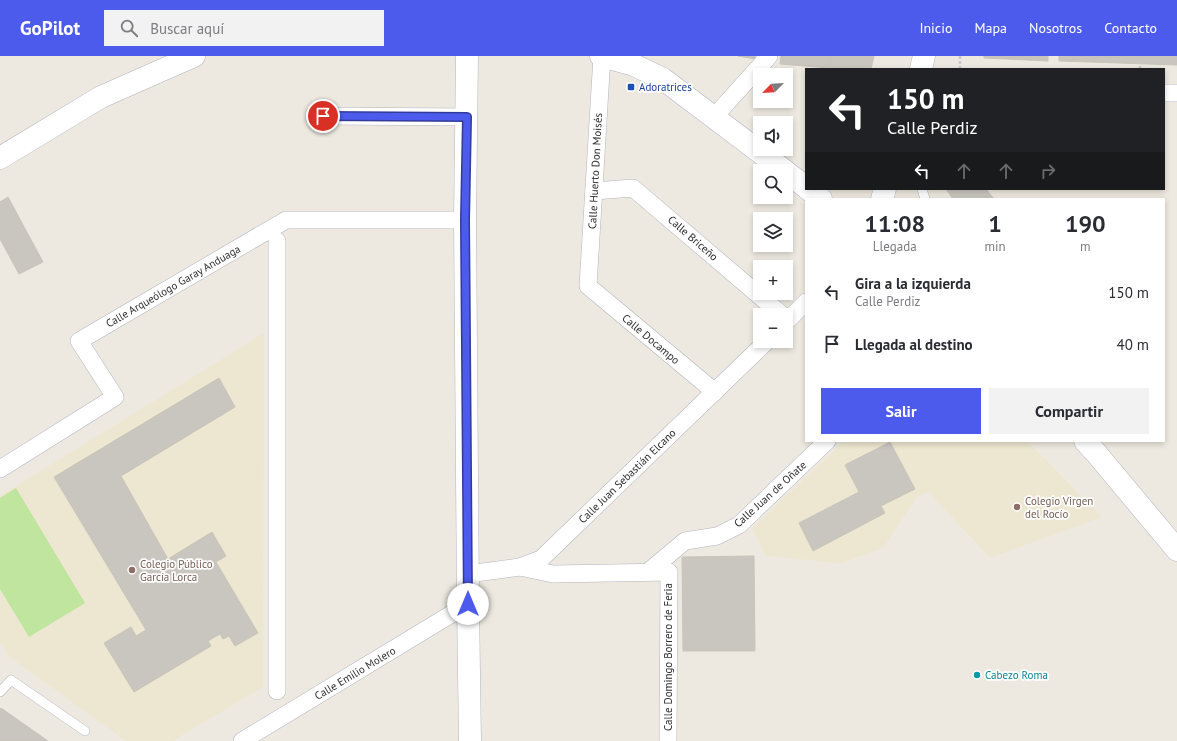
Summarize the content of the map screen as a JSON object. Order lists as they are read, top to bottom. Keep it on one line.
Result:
{"streets":{"street":["Calle Huerto Don Moisés","Calle Briceño","Calle Arqueólogo Garay Anduaga","Calle Docampo","Calle Juan Sebastián Elcano","Calle Juan de Oñate","Calle Domingo Borrero de Feria","Calle Emilio Molero"]},"crossings":[["Calle Huerto Don Moisés","Calle Briceño"],["Calle Huerto Don Moisés","Calle Docampo"],["Calle Docampo","Calle Juan Sebastián Elcano"],["Calle Juan de Oñate","Calle Domingo Borrero de Feria"]],"places":{"transit":["Adoratrices"],"other":["Colegio Virgen del Rocío","Colegio Público García Lorca","Cabezo Roma"]},"north":"bottom left","page":{"header":"GoPilot","search":"Buscar aquí","nav":["Inicio","Mapa","Nosotros","Contacto"],"map_buttons":["+","−"],"turn":["150 m","Calle Perdiz"],"eta":["11:08","Llegada","1","min","190","m"],"list":[{"name":"Gira a la izquierda","note":"Calle Perdiz","value":"150 m"},{"name":"Llegada al destino","value":"40 m"}],"buttons":["Salir","Compartir"]}}
